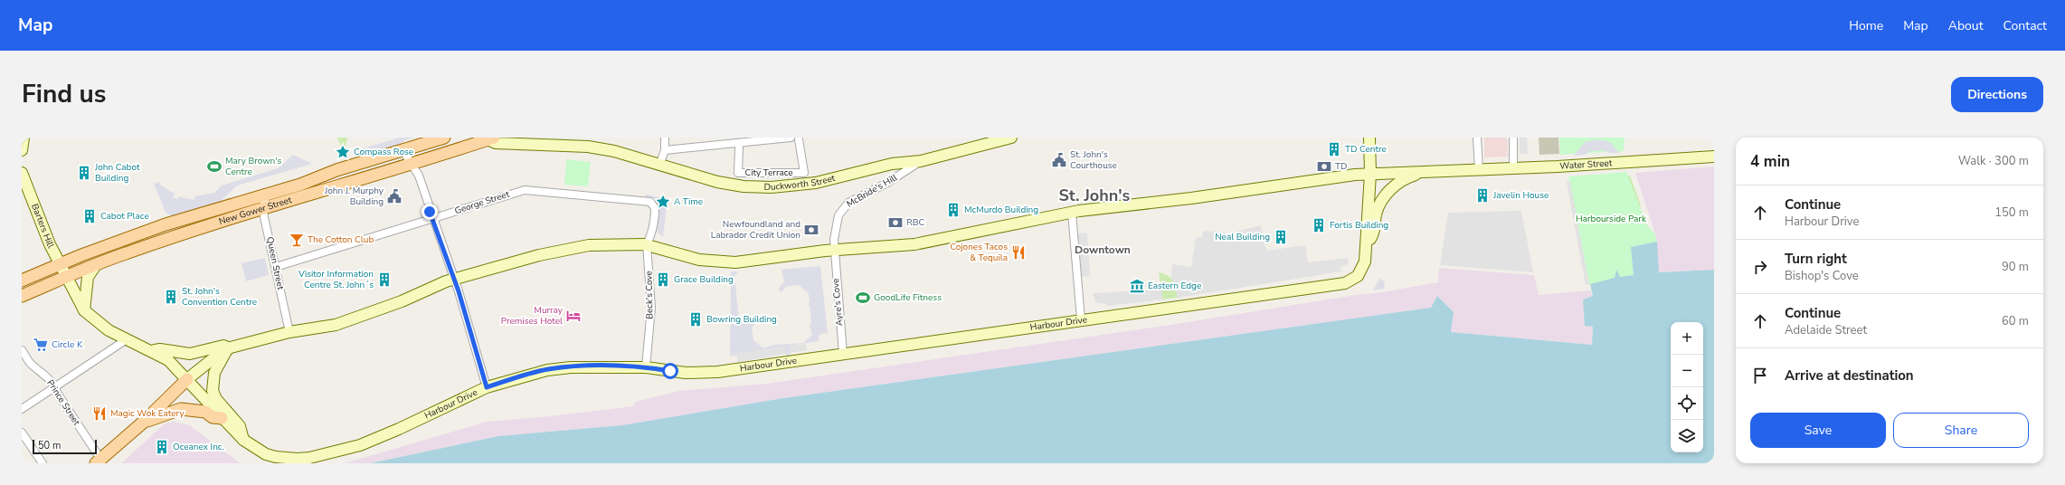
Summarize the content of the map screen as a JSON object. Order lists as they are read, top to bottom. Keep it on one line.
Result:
{"streets":{"main road":["New Gower Street"],"street":["Water Street","City Terrace","Duckworth Street","McBride's Hill","George Street","Barters Hill","Queen Street","Beck's Cove","Ayre's Cove","Harbour Drive","Prince Street"]},"crossings":[["Water Street","McBride's Hill"],["Water Street","George Street"],["Water Street","Queen Street"],["Water Street","Beck's Cove"],["Water Street","Ayre's Cove"],["Water Street","Harbour Drive"],["Duckworth Street","McBride's Hill"],["Duckworth Street","New Gower Street"],["McBride's Hill","Ayre's Cove"],["George Street","Queen Street"],["George Street","Beck's Cove"],["New Gower Street","Barters Hill"],["New Gower Street","Queen Street"],["Barters Hill","Harbour Drive"],["Beck's Cove","Harbour Drive"],["Ayre's Cove","Harbour Drive"]],"districts":["St. John's","Downtown"],"parks":["Harbourside Park"],"places":{"building":["TD Centre","John Cabot Building","Javelin House","McMurdo Building","Cabot Place","Fortis Building","Neal Building","Visitor Information Centre St. John´s","Grace Building","St. John's Convention Centre","Bowring Building","Oceanex Inc."],"place":["Compass Rose","A Time"],"public building":["St. John's Courthouse","John J. Murphy Building"],"sports":["Mary Brown's Centre","GoodLife Fitness"],"bank":["TD","RBC","Newfoundland and Labrador Credit Union"],"bar":["The Cotton Club"],"restaurant":["Cojones Tacos & Tequila","Magic Wok Eatery"],"museum":["Eastern Edge"],"hotel":["Murray Premises Hotel"],"supermarket":["Circle K"]},"scale_bar":"50 m","page":{"header":"Map","nav":["Home","Map","About","Contact"],"title":"Find us","buttons":["Directions",["Save","Share"]],"heading":["4 min","Walk · 300 m"],"list":[["Continue","Harbour Drive","150 m"],["Turn right","Bishop's Cove","90 m"],["Continue","Adelaide Street","60 m"],"Arrive at destination"],"map_buttons":["+","−"],"scale":"50 m"}}
